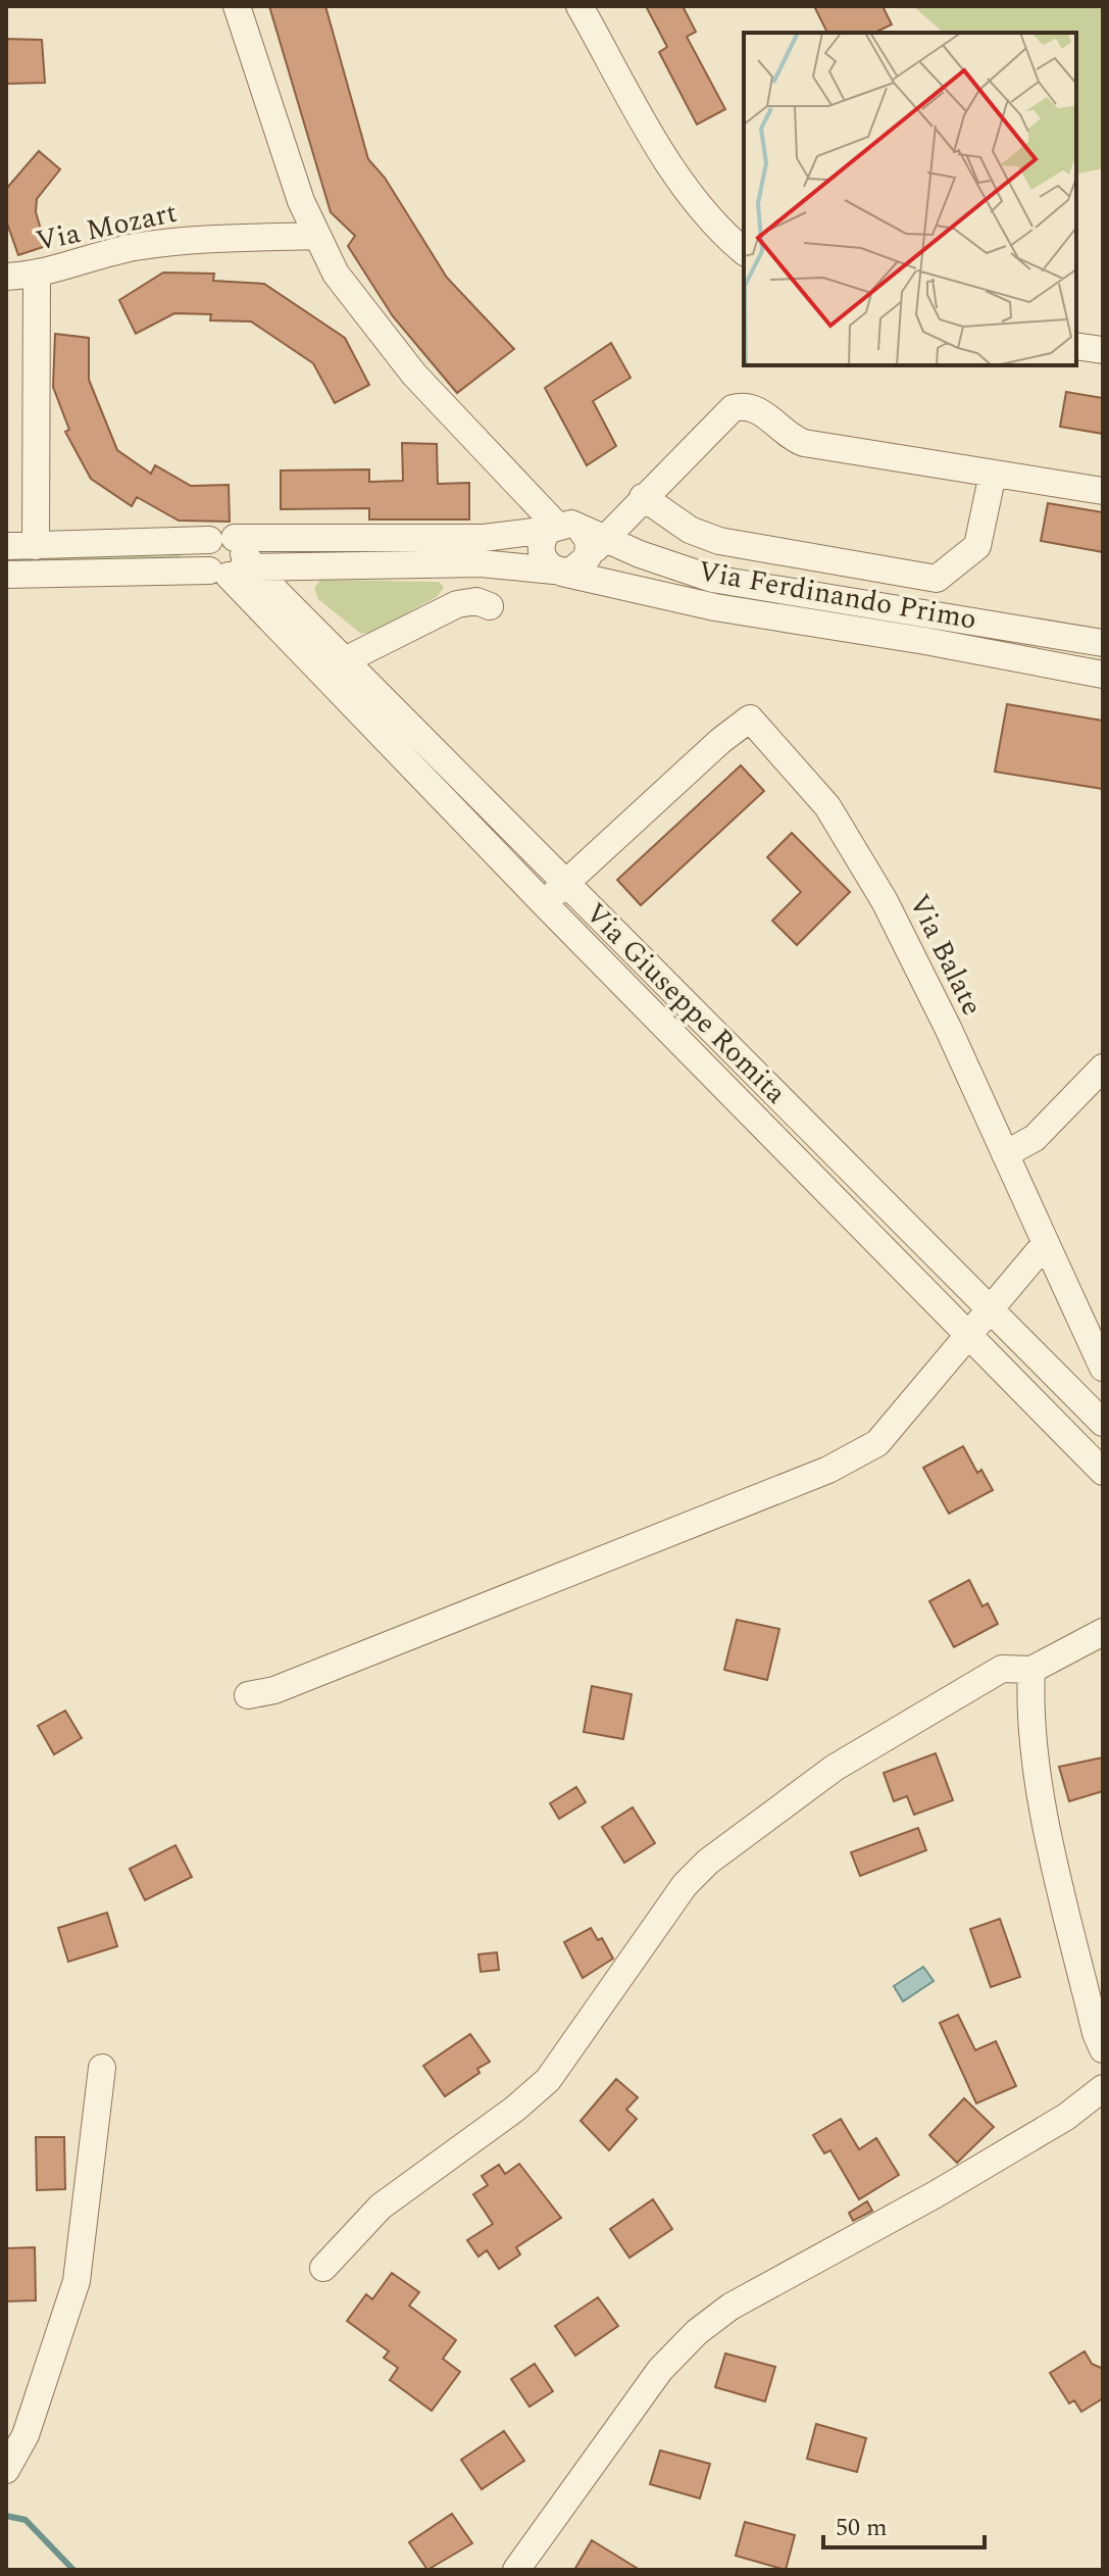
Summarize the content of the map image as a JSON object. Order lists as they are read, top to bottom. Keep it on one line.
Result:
{"streets":{"street":["Via Mozart","Via Ferdinando Primo","Via Balate","Via Giuseppe Romita"]},"crossings":[["Via Ferdinando Primo","Via Giuseppe Romita"],["Via Balate","Via Giuseppe Romita"]],"scale_bar":"50 m"}
